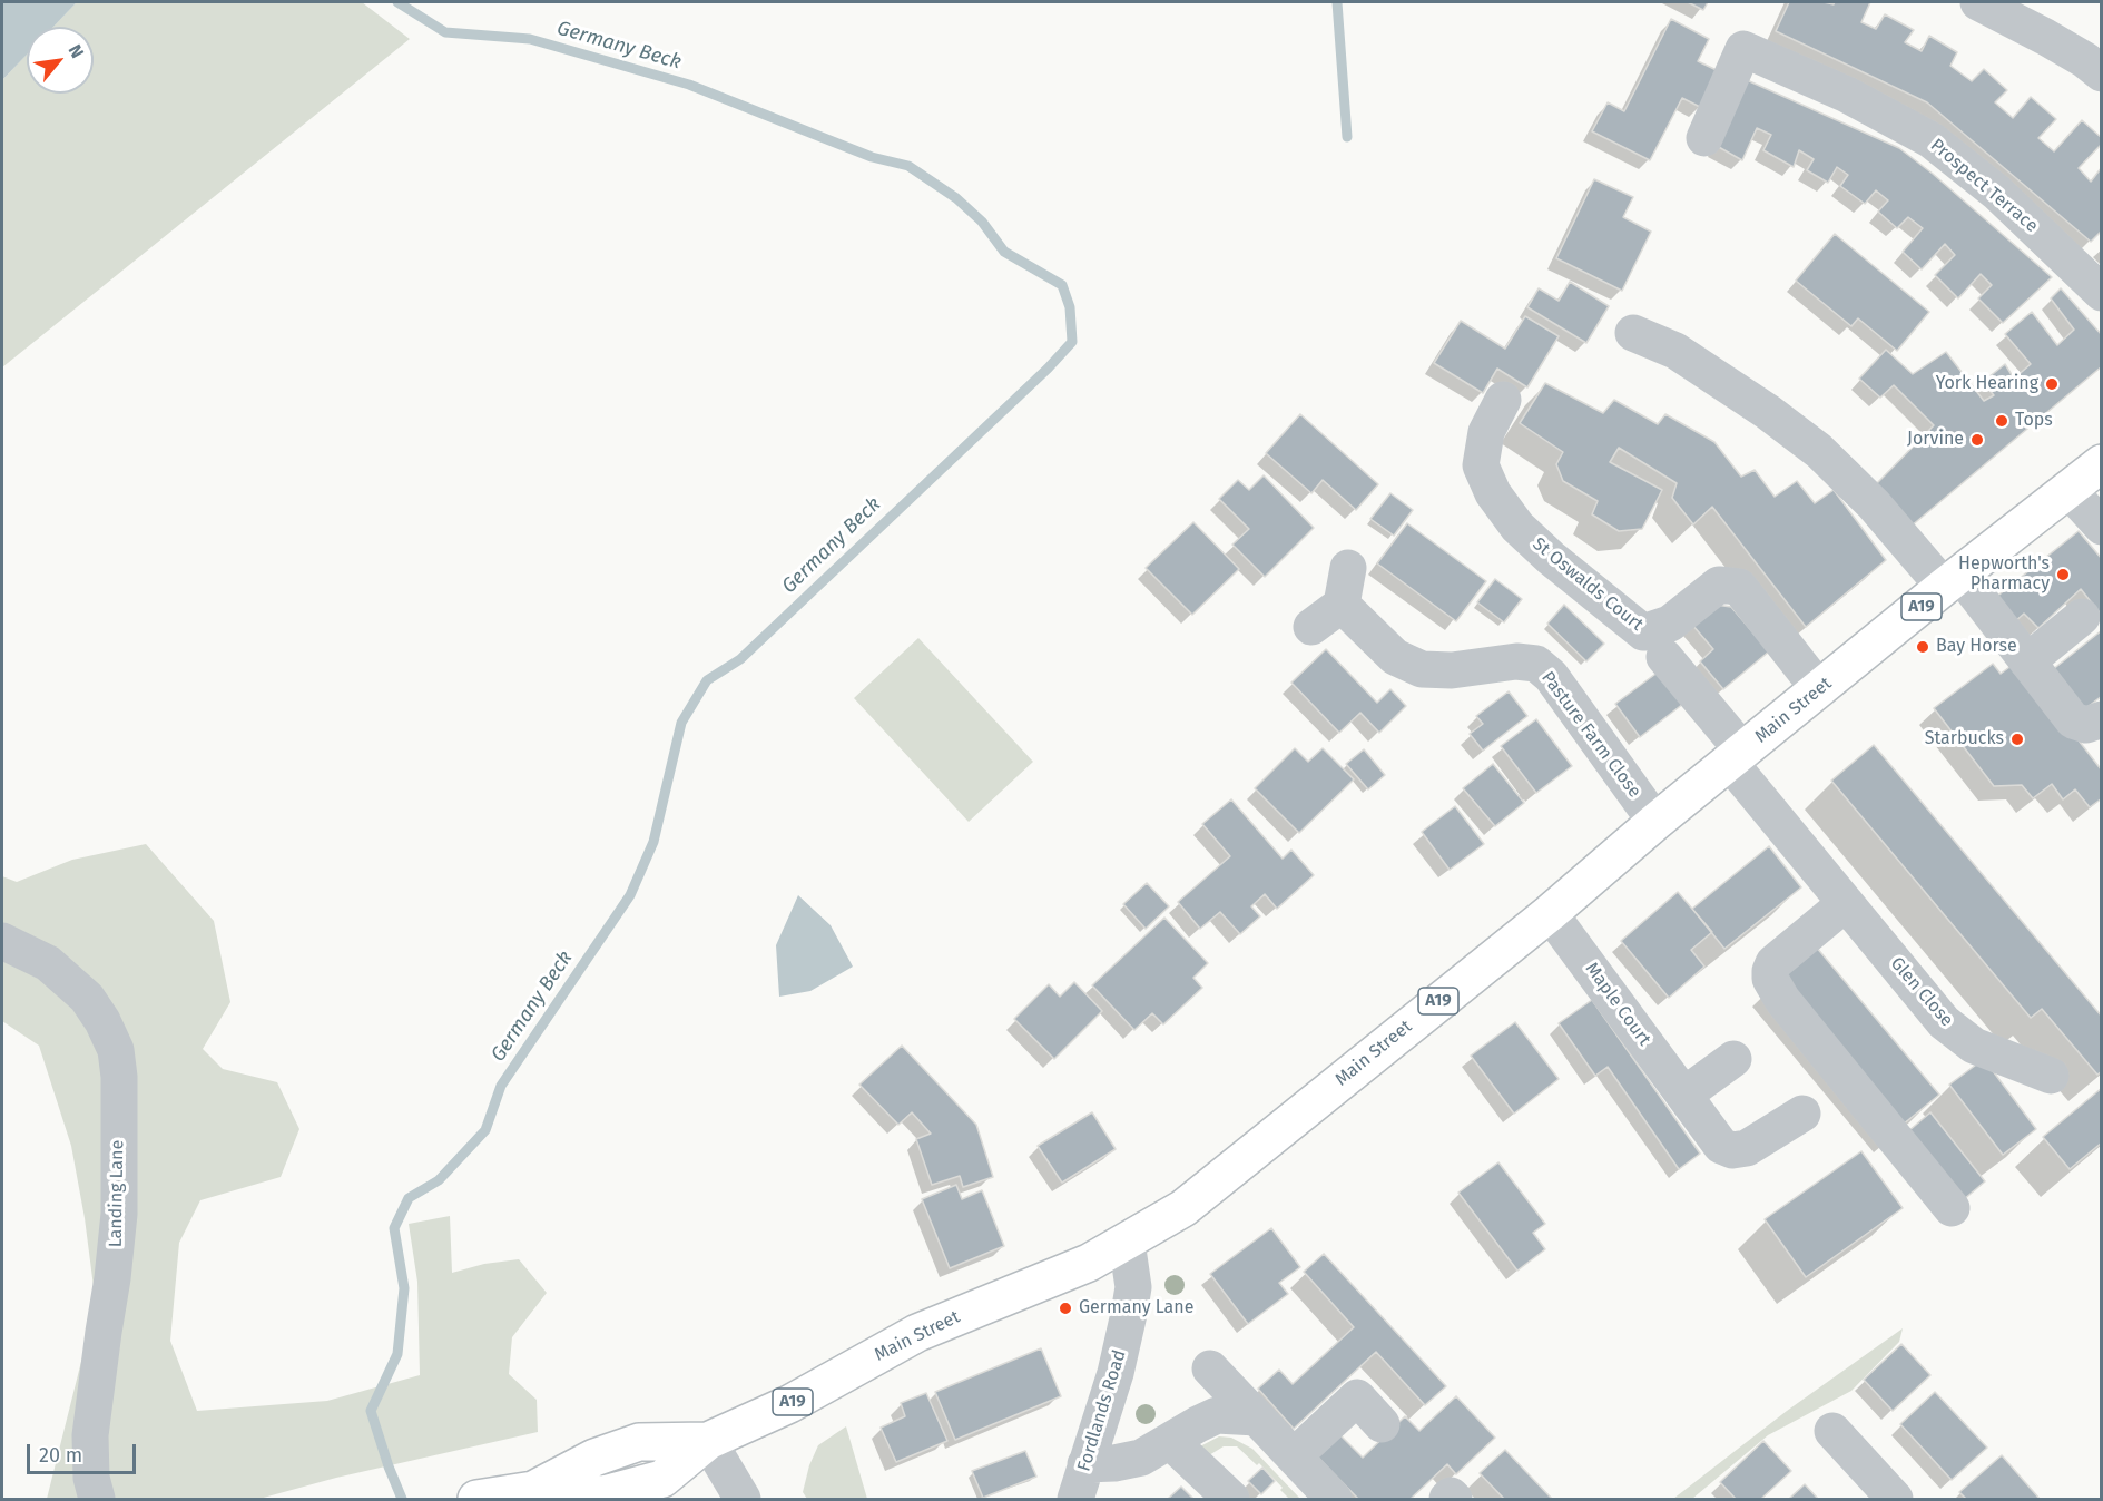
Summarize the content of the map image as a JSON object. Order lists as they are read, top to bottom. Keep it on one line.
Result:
{"streets":{"main road":["A19","Main Street"],"street":["Prospect Terrace","St Oswalds Court","Pasture Farm Close","Glen Close","Maple Court","Landing Lane","Fordlands Road"]},"crossings":[["St Oswalds Court","Main Street"],["Main Street","Pasture Farm Close"],["Main Street","Glen Close"],["Main Street","Maple Court"],["Main Street","Fordlands Road"]],"water":["Germany Beck"],"places":["York Hearing","Tops","Jorvine","Hepworth's Pharmacy","Bay Horse","Starbucks","Germany Lane"],"scale_bar":"20 m","north":"top right"}
